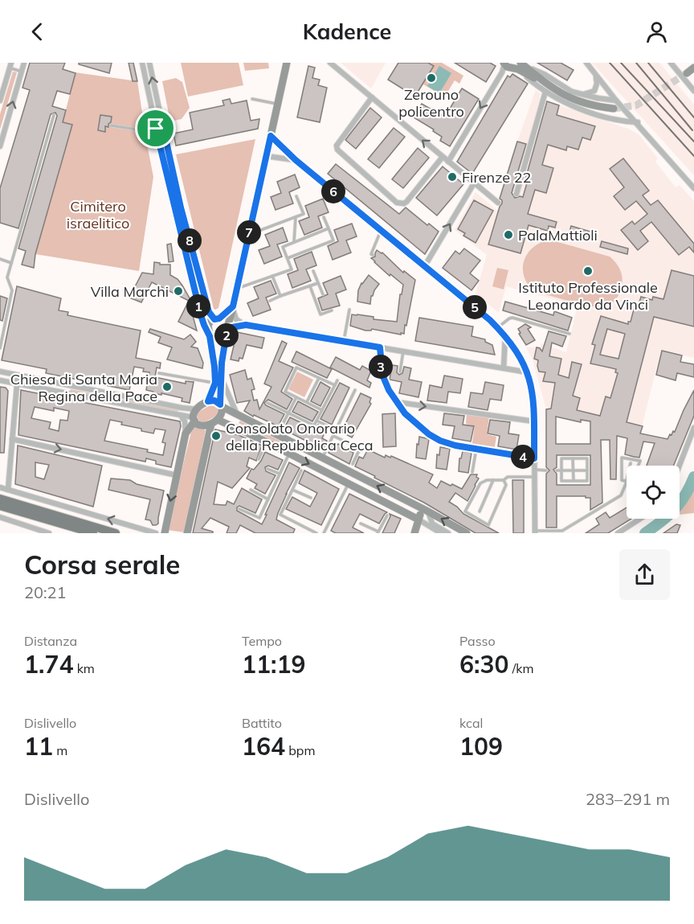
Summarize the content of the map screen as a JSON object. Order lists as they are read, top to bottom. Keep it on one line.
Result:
{"parks":["Cimitero israelitico"],"places":["Zerouno policentro","Firenze 22","PalaMattioli","Istituto Professionale Leonardo da Vinci","Villa Marchi","Chiesa di Santa Maria Regina della Pace","Consolato Onorario della Repubblica Ceca"],"page":{"header":"Kadence","pins":["6","7","8","1","5","2","3","4"],"heading":["Corsa serale","20:21"],"stats":[["Distanza","1.74 km"],["Tempo","11:19"],["Passo","6:30 /km"],["Dislivello","11 m"],["Battito","164 bpm"],["kcal","109"]],"chart":["Dislivello","283–291 m"]}}
